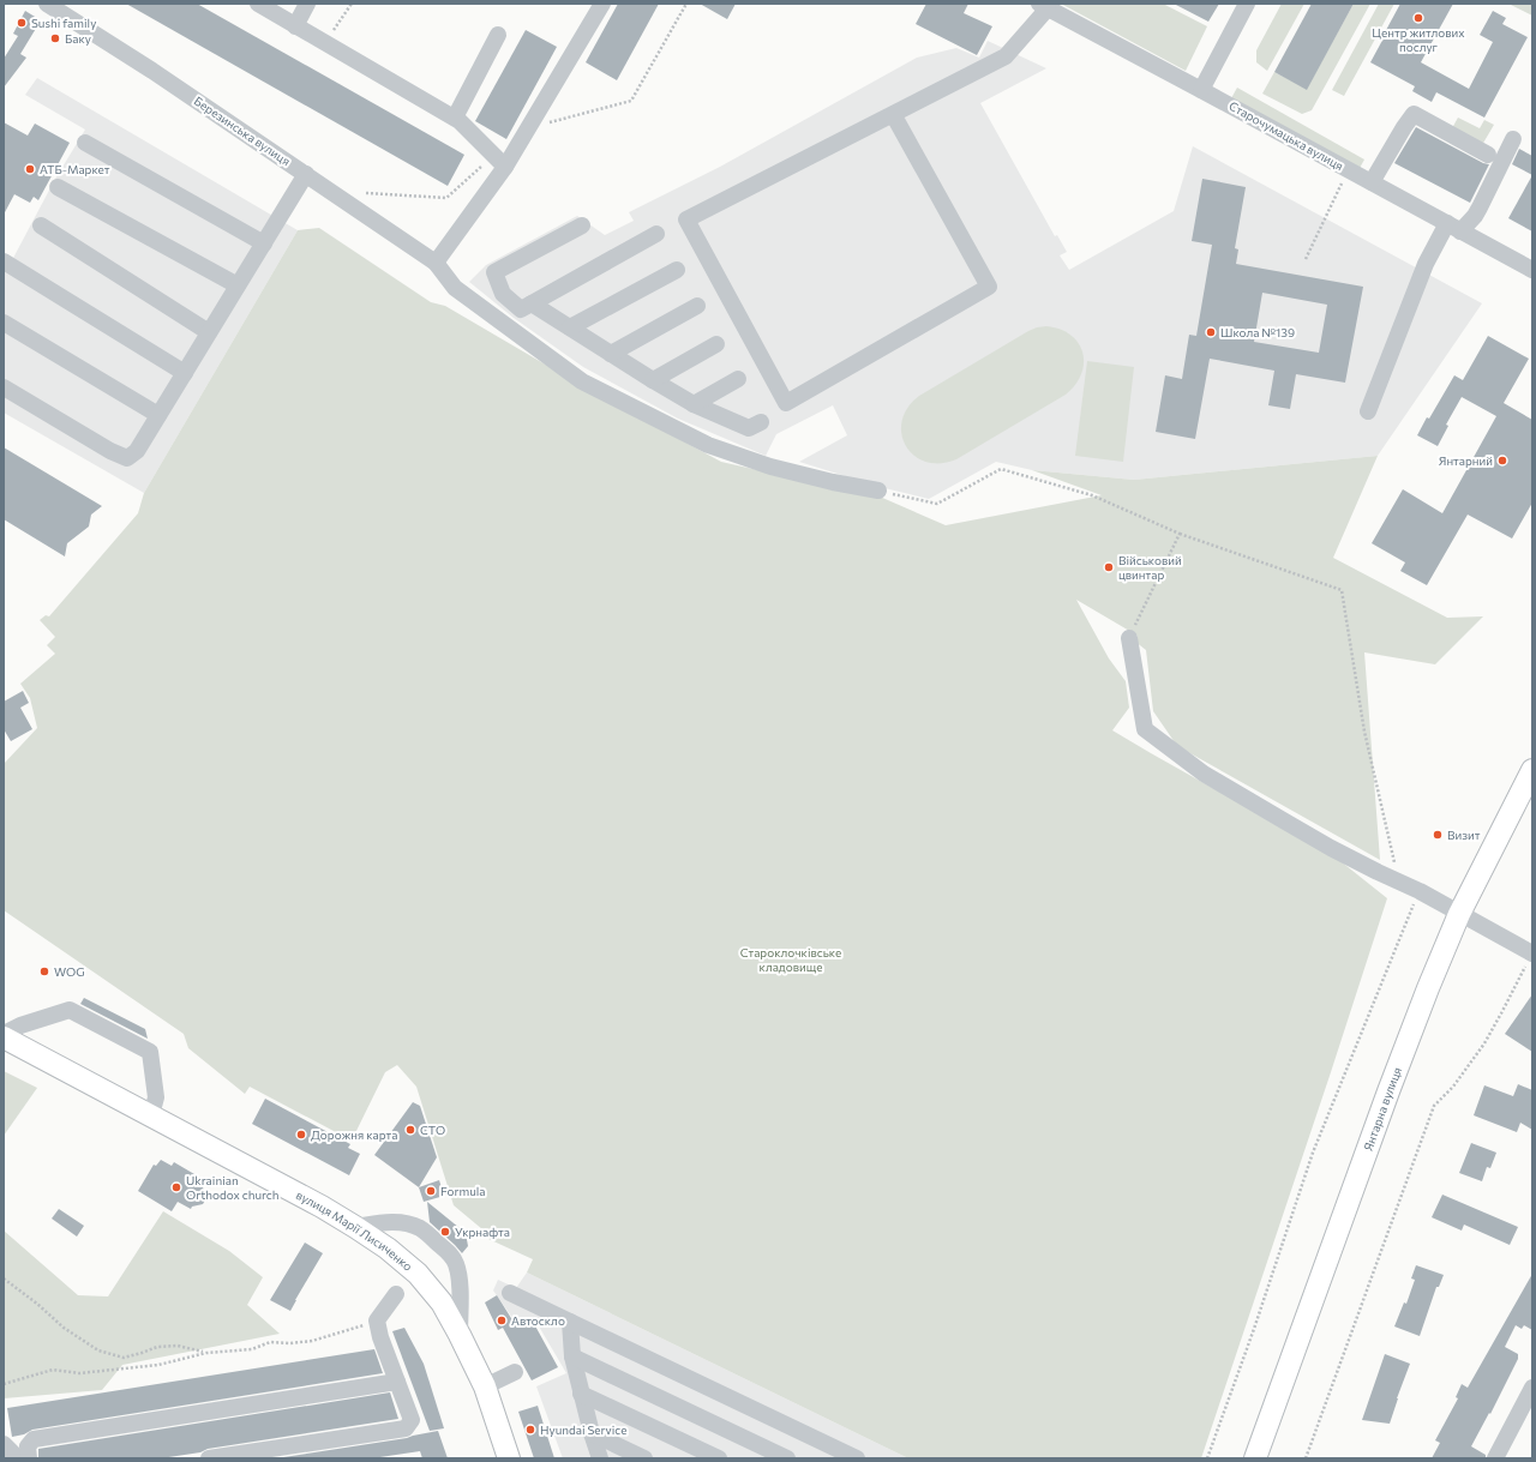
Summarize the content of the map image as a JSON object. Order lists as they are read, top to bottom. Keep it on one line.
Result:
{"streets":{"main road":["Янтарна вулиця","вулиця Марії Лисиченко"],"street":["Березинська вулиця","Старочумацька вулиця"]},"parks":["Староклочківське кладовище"],"places":["Центр житлових послуг","Sushi family","Баку","АТБ-Маркет","Школа №139","Янтарний","Військовий цвинтар","Визит","WOG","СТО","Дорожня карта","Ukrainian Orthodox church","Formula","Укрнафта","Автоскло","Hyundai Service"]}
